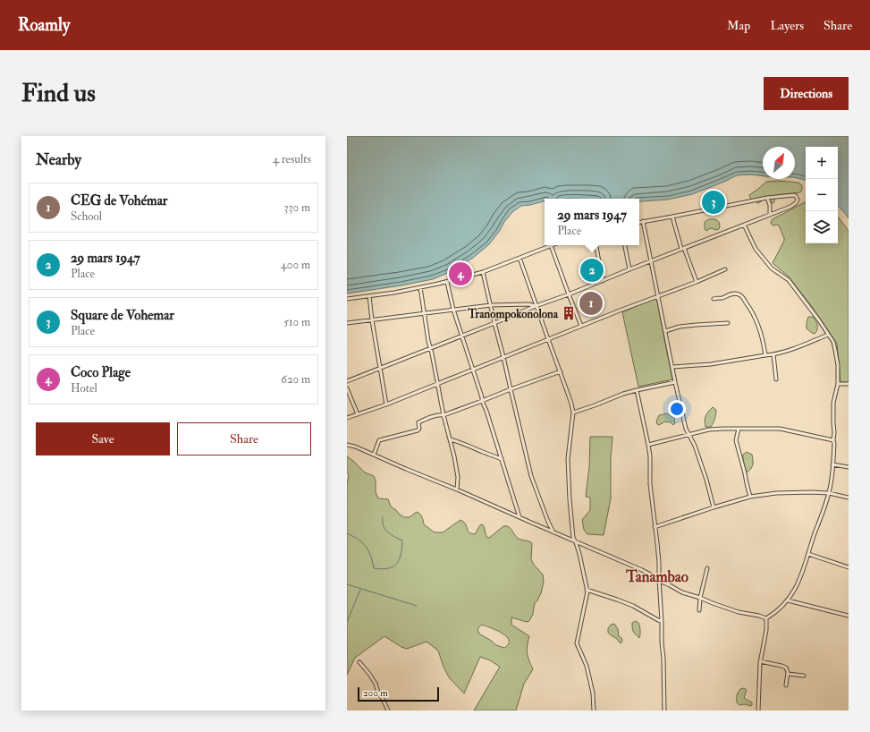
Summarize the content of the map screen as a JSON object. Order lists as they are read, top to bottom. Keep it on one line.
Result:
{"districts":["Tanambao"],"places":{"building":["Tranompokonolona"]},"scale_bar":"200 m","north":"top right","page":{"header":"Roamly","nav":["Map","Layers","Share"],"buttons":["Directions",["Save","Share"]],"title":"Find us","heading":["Nearby","4 results"],"map_buttons":["+","−"],"list":[{"mark":"1","name":"CEG de Vohémar","note":"School","value":"330 m"},{"mark":"2","name":"29 mars 1947","note":"Place","value":"400 m"},{"mark":"3","name":"Square de Vohemar","note":"Place","value":"510 m"},{"mark":"4","name":"Coco Plage","note":"Hotel","value":"620 m"}],"pins":["3","2","4","1"],"popup":["29 mars 1947","Place"],"scale":"200 m"}}
